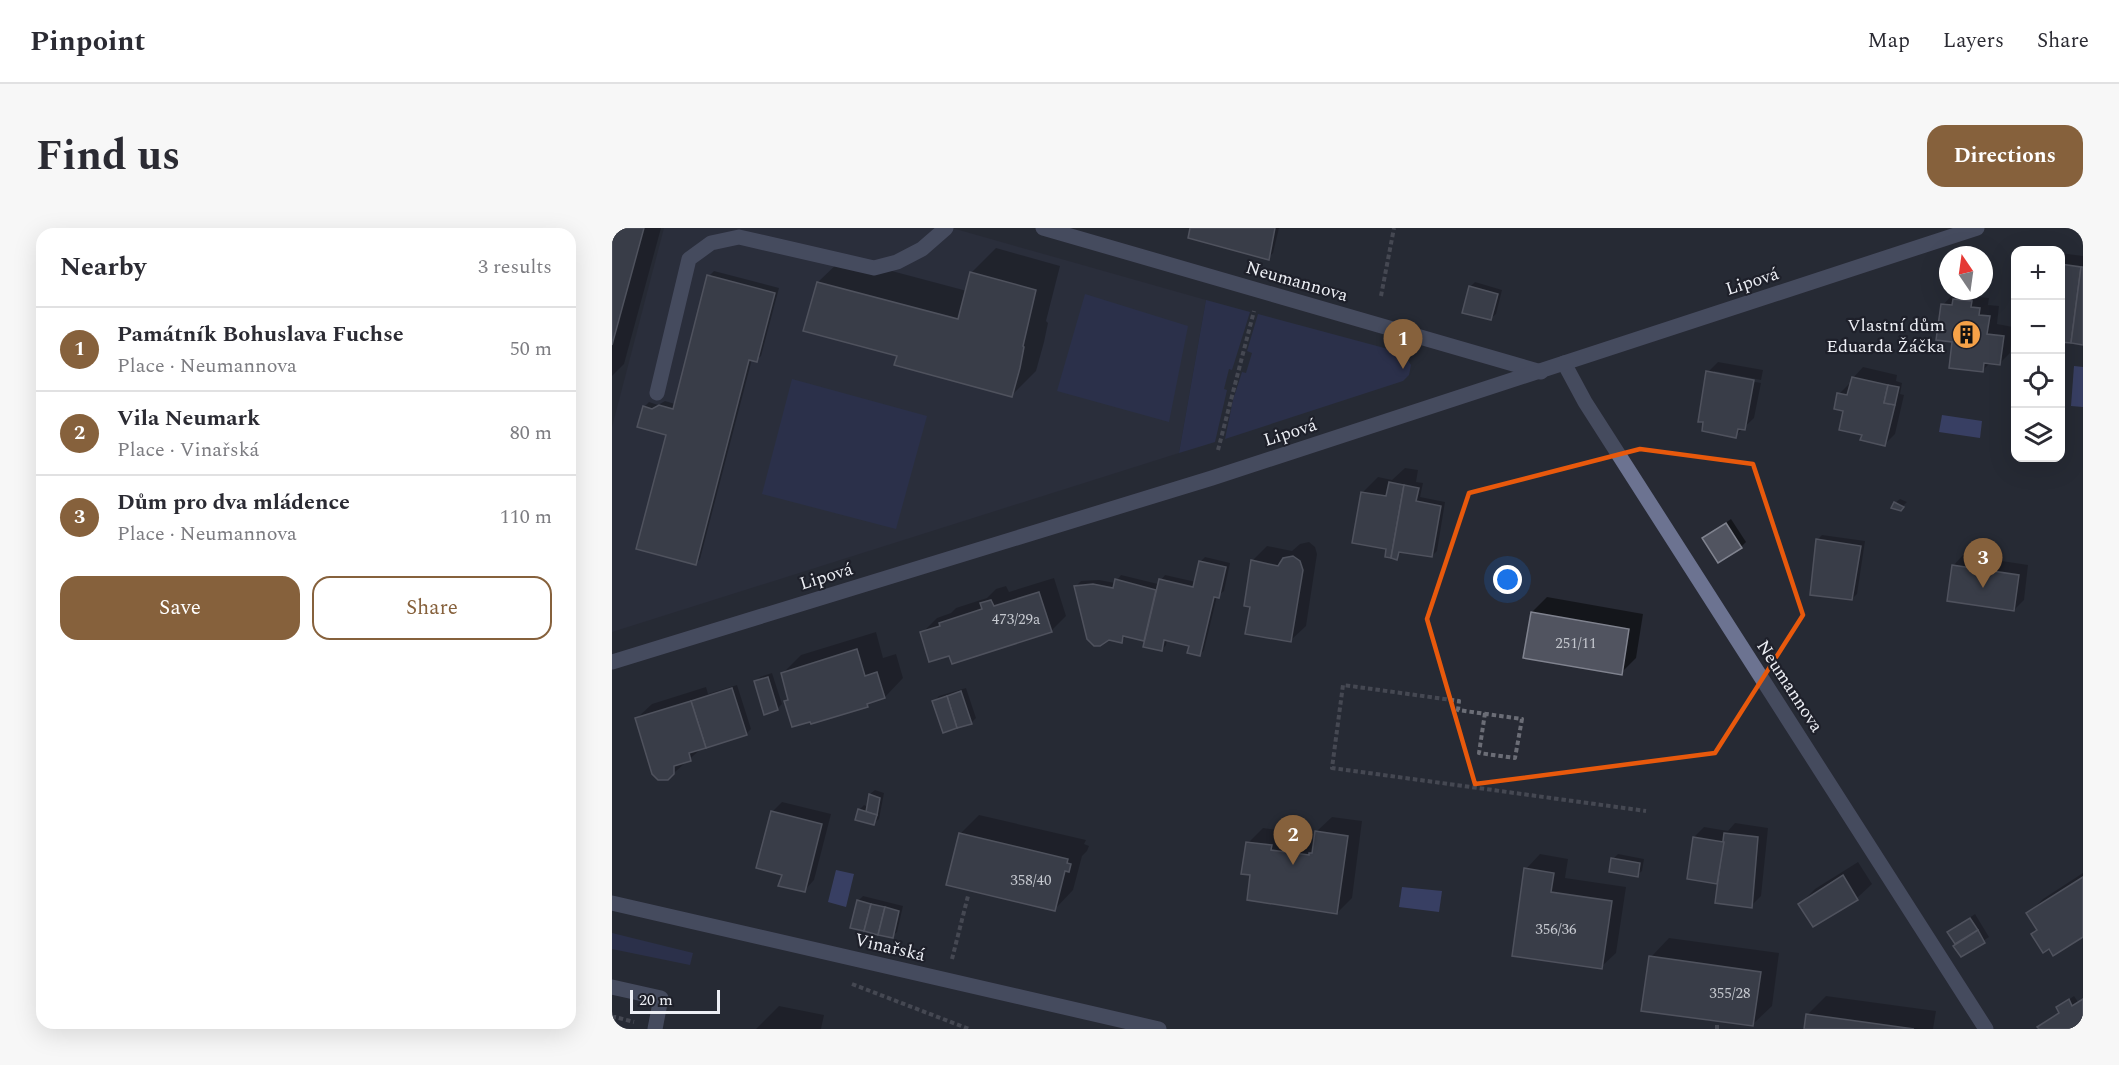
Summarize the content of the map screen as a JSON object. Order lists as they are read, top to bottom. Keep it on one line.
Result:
{"streets":{"street":["Neumannova","Lipová","Vinařská"]},"crossings":[["Neumannova","Lipová"]],"places":{"building":["Vlastní dům Eduarda Žáčka"]},"house_numbers":["473/29a","251/11","358/40","356/36","355/28"],"scale_bar":"20 m","north":"top","page":{"header":"Pinpoint","nav":["Map","Layers","Share"],"title":"Find us","buttons":["Directions",["Save","Share"]],"heading":["Nearby","3 results"],"map_buttons":["+","−"],"list":[{"mark":"1","name":"Památník Bohuslava Fuchse","note":"Place · Neumannova","value":"50 m"},{"mark":"2","name":"Vila Neumark","note":"Place · Vinařská","value":"80 m"},{"mark":"3","name":"Dům pro dva mládence","note":"Place · Neumannova","value":"110 m"}],"pins":["1","3","2"],"scale":"20 m"}}
